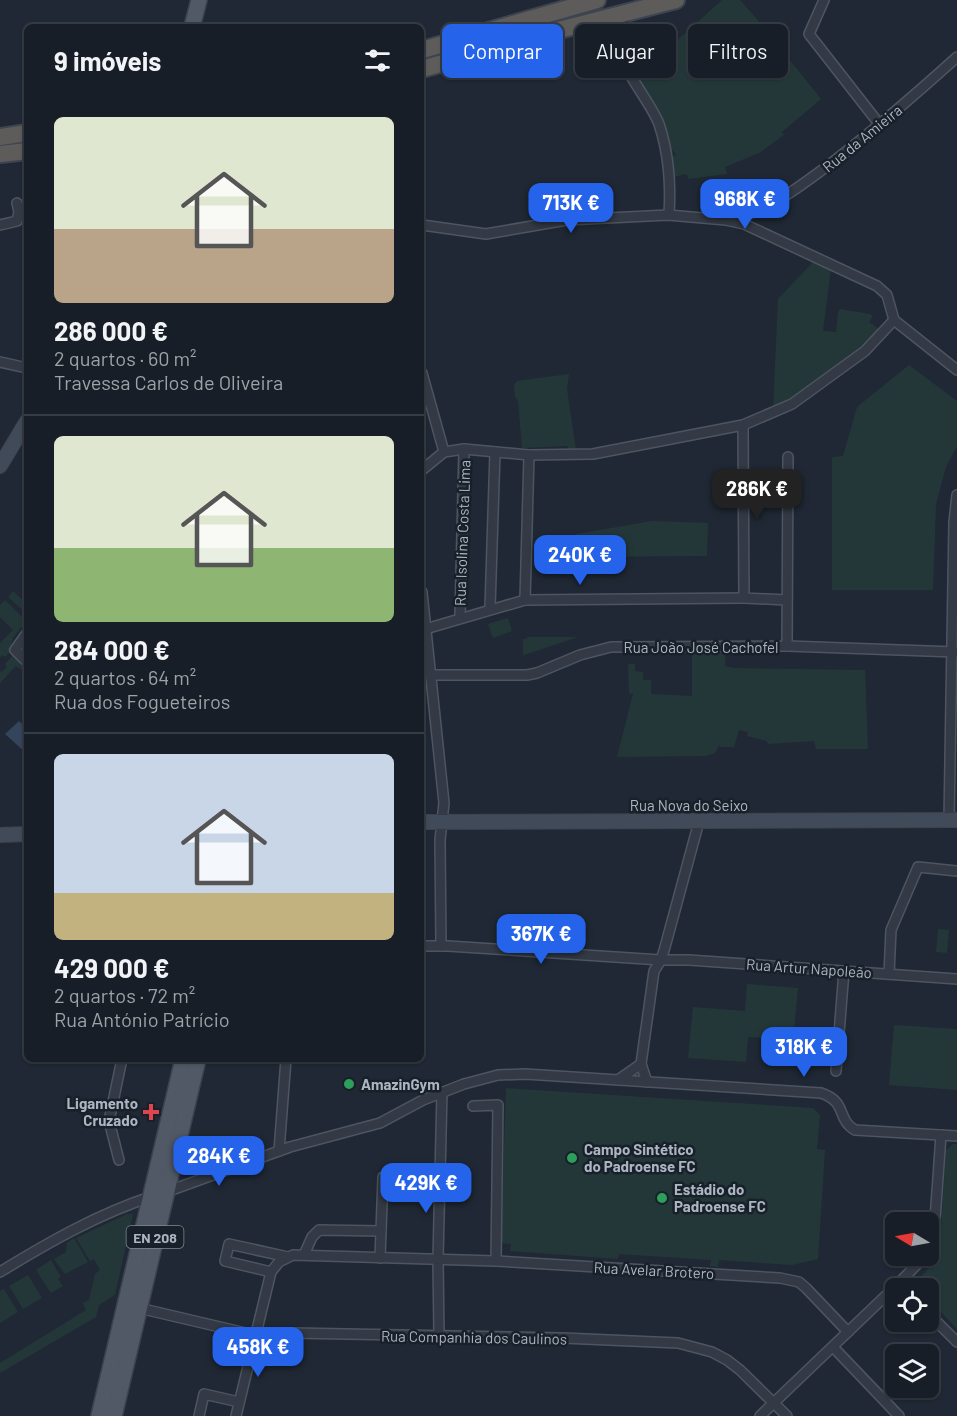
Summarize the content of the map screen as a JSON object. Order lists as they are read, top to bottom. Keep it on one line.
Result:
{"streets":{"main road":["Rua Nova do Seixo","EN 208"],"street":["Rua da Amieira","Rua Isolina Costa Lima","Rua João José Cachofel","Rua Artur Napoleão","Rua Avelar Brotero","Rua Companhia dos Caulinos"]},"crossings":[["EN 208","Rua Companhia dos Caulinos"]],"places":{"other":["AmazinGym","Campo Sintético do Padroense FC","Estádio do Padroense FC"],"health":["Ligamento Cruzado"]},"north":"left","page":{"chip":["Comprar","Alugar","Filtros"],"heading":"9 imóveis","list":[{"name":"286 000 €","note":"2 quartos · 60 m² · Travessa Carlos de Oliveira"},{"name":"284 000 €","note":"2 quartos · 64 m² · Rua dos Fogueteiros"},{"name":"429 000 €","note":"2 quartos · 72 m² · Rua António Patrício"}],"price":["968K €","713K €","286K €","240K €","367K €","318K €","284K €","429K €","458K €"]}}
